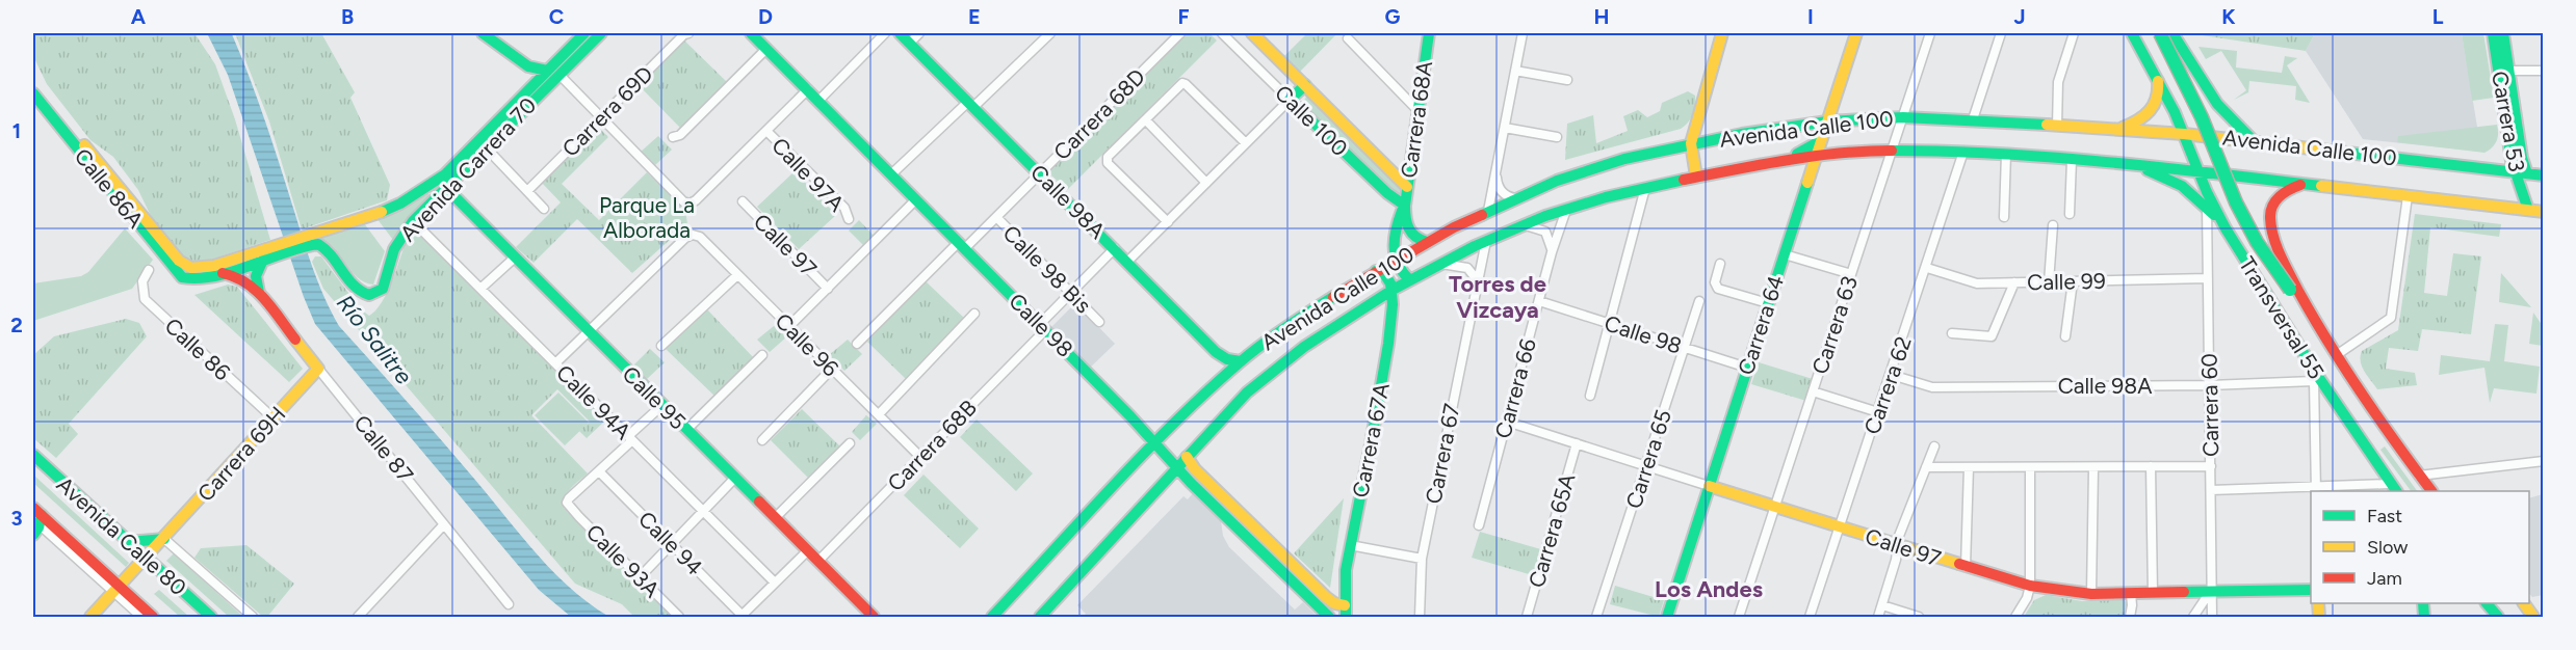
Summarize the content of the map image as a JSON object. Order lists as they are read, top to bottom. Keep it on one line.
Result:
{"streets":{"main road":["Carrera 68A","Calle 100","Carrera 53","Avenida Calle 100","Avenida Carrera 70","Calle 86A","Calle 98A","Calle 97","Transversal 55","Calle 98","Carrera 64","Calle 95","Carrera 67A","Calle 87","Carrera 69H","Avenida Calle 80"],"street":["Carrera 69D","Carrera 68D","Calle 97A","Calle 98 Bis","Calle 99","Carrera 63","Calle 96","Calle 86","Carrera 62","Carrera 66","Calle 94A","Carrera 60","Carrera 68B","Carrera 67","Carrera 65","Carrera 65A","Calle 94","Calle 93A"]},"crossings":[["Carrera 68D","Calle 98A"],["Carrera 68D","Calle 98 Bis"],["Carrera 68D","Calle 98"],["Carrera 68A","Calle 100"],["Carrera 68A","Avenida Calle 100"],["Carrera 53","Avenida Calle 100"],["Avenida Calle 100","Calle 98A"],["Avenida Calle 100","Transversal 55"],["Avenida Calle 100","Calle 98"],["Avenida Calle 100","Carrera 64"],["Avenida Calle 100","Carrera 63"],["Avenida Calle 100","Carrera 62"],["Avenida Calle 100","Carrera 66"],["Avenida Calle 100","Carrera 67A"],["Avenida Calle 100","Carrera 67"],["Avenida Carrera 70","Calle 86A"],["Avenida Carrera 70","Calle 95"],["Avenida Carrera 70","Calle 94A"],["Calle 98A","Transversal 55"],["Calle 98A","Carrera 62"],["Calle 98A","Carrera 60"],["Calle 98A","Carrera 68B"],["Calle 97","Carrera 64"],["Calle 97","Carrera 63"],["Calle 97","Carrera 62"],["Calle 97","Carrera 66"],["Calle 97","Carrera 60"],["Calle 97","Carrera 65"],["Calle 97","Carrera 65A"],["Calle 98 Bis","Carrera 68B"],["Calle 99","Carrera 62"],["Calle 99","Carrera 60"],["Transversal 55","Carrera 60"],["Calle 98","Carrera 64"],["Calle 98","Carrera 66"],["Calle 98","Carrera 68B"],["Calle 98","Carrera 65"],["Calle 96","Calle 95"],["Calle 96","Carrera 68B"],["Calle 86","Carrera 69H"],["Calle 95","Carrera 68B"],["Calle 87","Carrera 69H"],["Carrera 69H","Avenida Calle 80"],["Calle 94","Calle 93A"]],"districts":["Torres de Vizcaya","Los Andes"],"water":["Río Salitre"],"parks":["Parque La Alborada"],"legend":["Fast","Slow","Jam"],"grid":{"columns":["A","B","C","D","E","F","G","H","I","J","K","L"],"rows":["1","2","3"]}}
